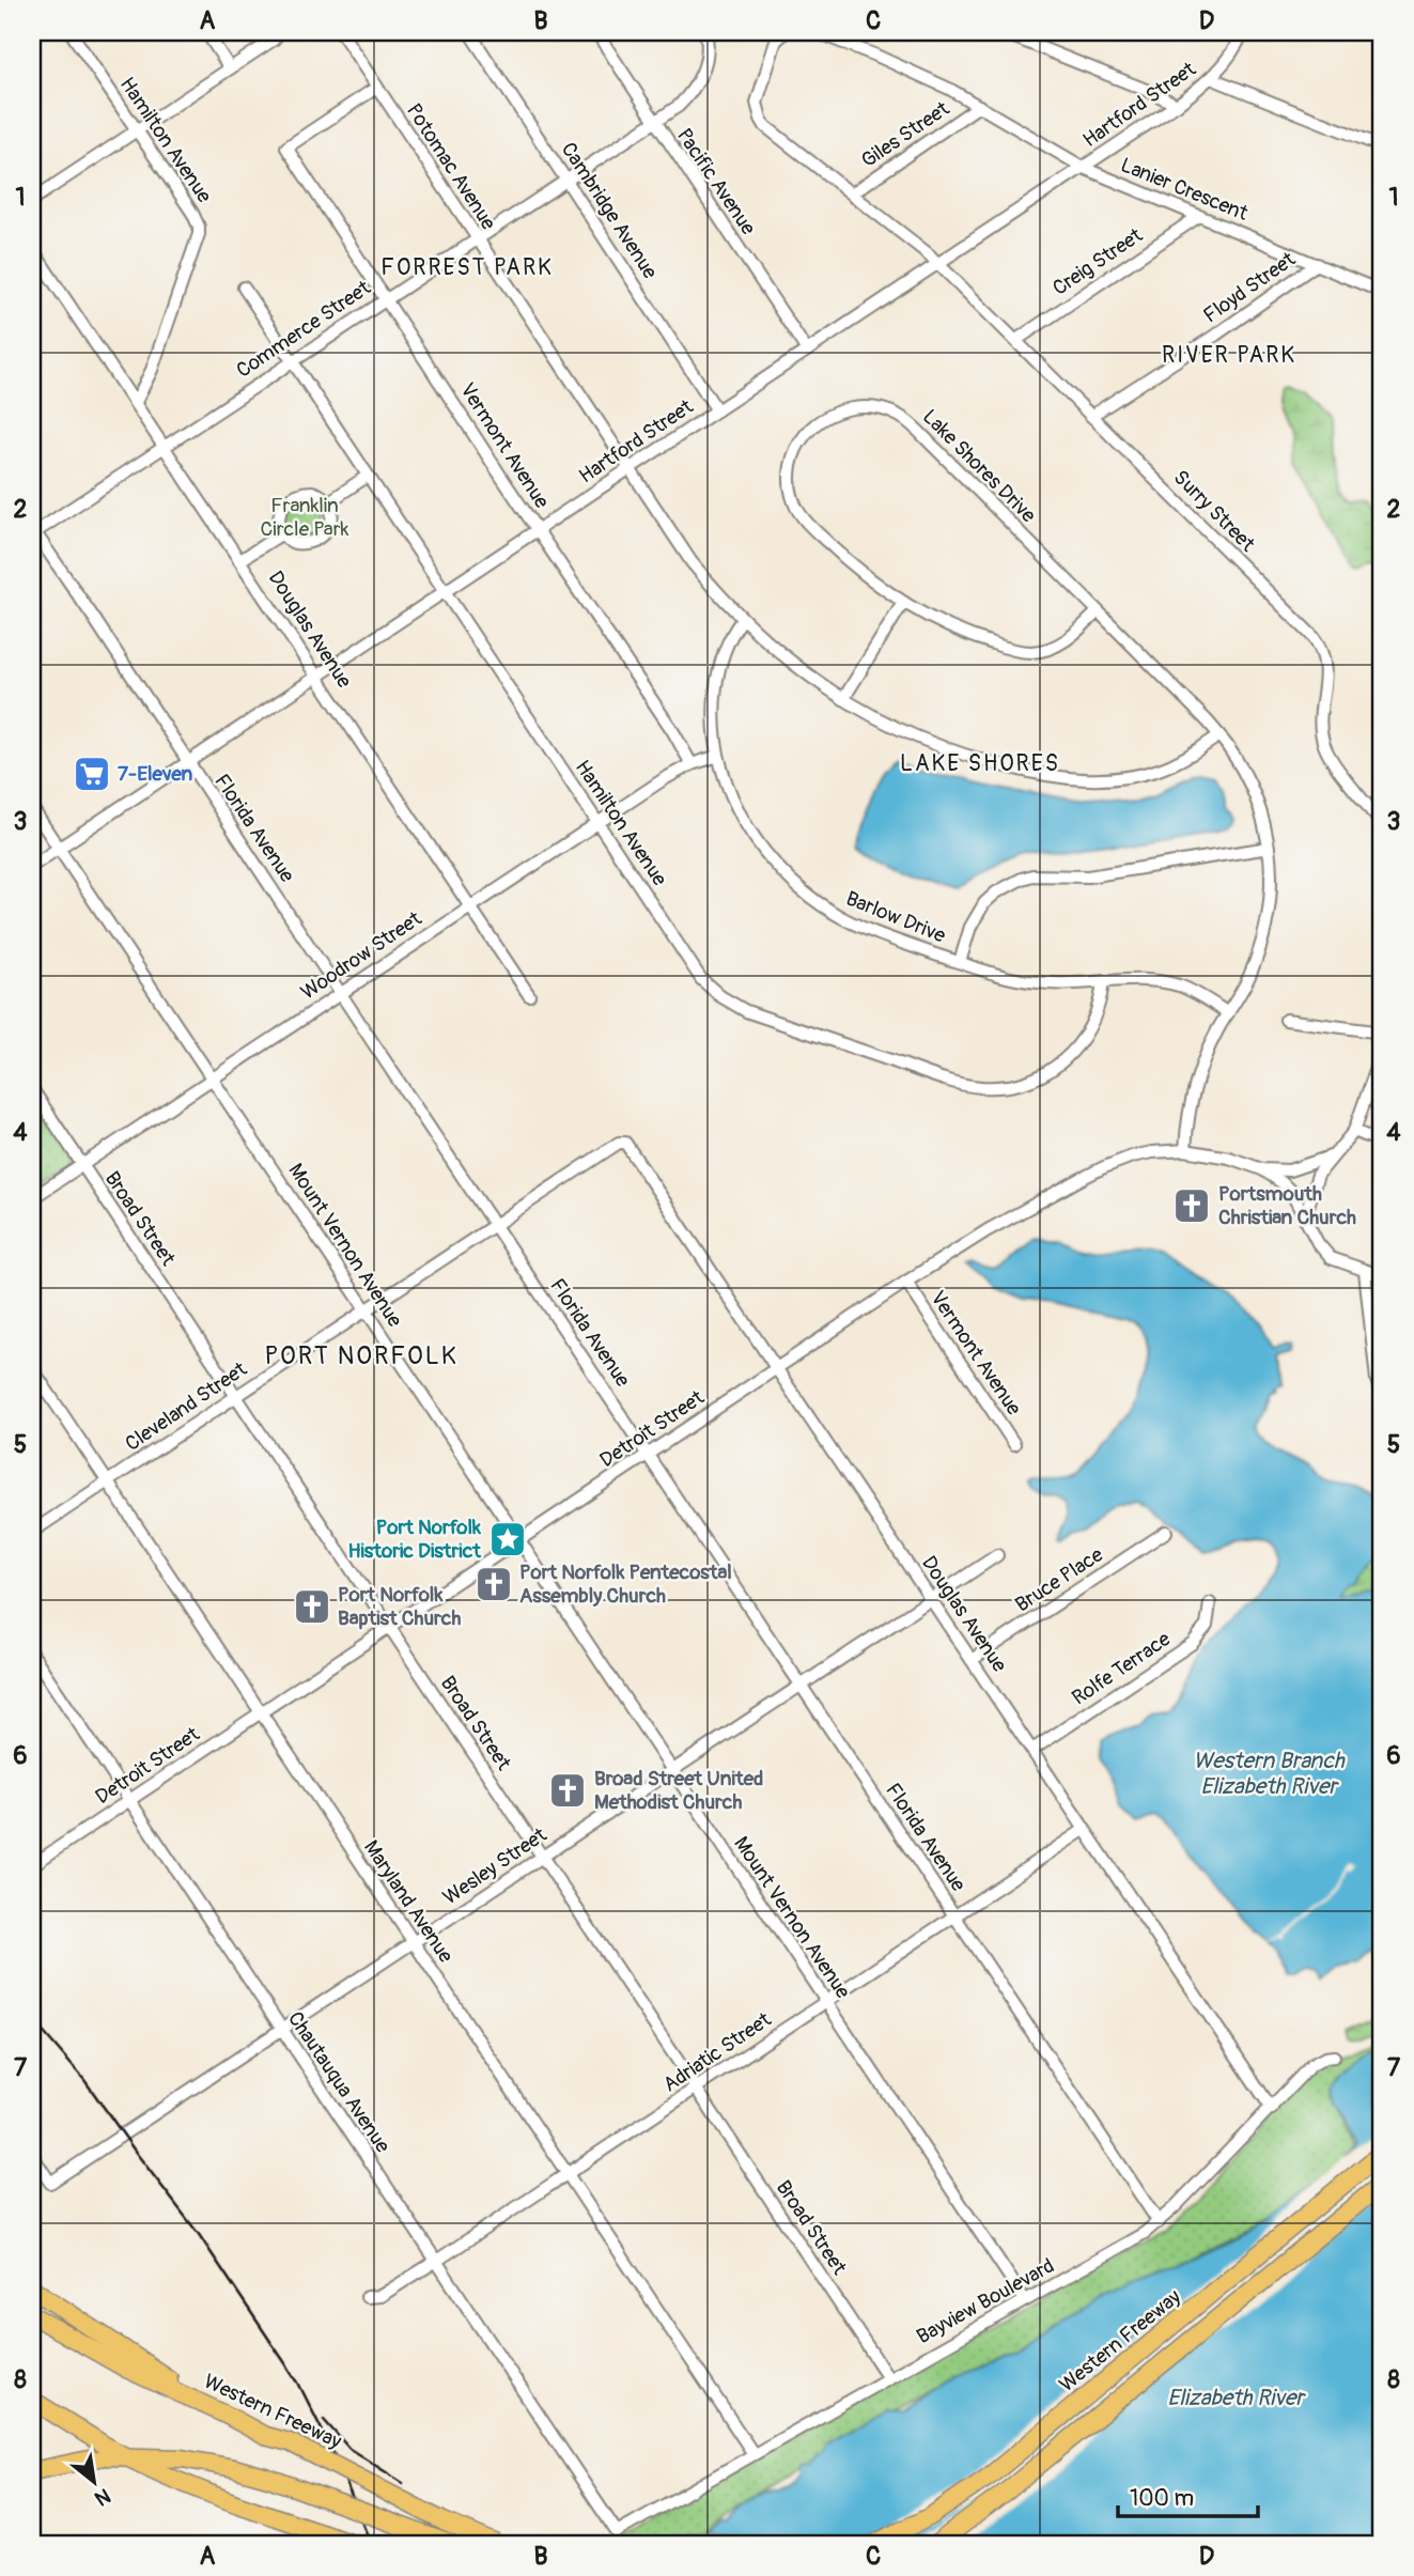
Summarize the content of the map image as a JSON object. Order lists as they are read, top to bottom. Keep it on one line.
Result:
{"streets":{"highway":["Western Freeway"],"street":["Hartford Street","Giles Street","Hamilton Avenue","Potomac Avenue","Pacific Avenue","Lanier Crescent","Cambridge Avenue","Creig Street","Floyd Street","Commerce Street","Vermont Avenue","Lake Shores Drive","Surry Street","Douglas Avenue","Florida Avenue","Barlow Drive","Woodrow Street","Broad Street","Mount Vernon Avenue","Cleveland Street","Detroit Street","Bruce Place","Rolfe Terrace","Wesley Street","Maryland Avenue","Adriatic Street","Chautauqua Avenue","Bayview Boulevard"]},"crossings":[["Hartford Street","Hamilton Avenue"],["Hartford Street","Potomac Avenue"],["Hartford Street","Pacific Avenue"],["Hartford Street","Lanier Crescent"],["Hartford Street","Cambridge Avenue"],["Hartford Street","Vermont Avenue"],["Hartford Street","Surry Street"],["Hartford Street","Douglas Avenue"],["Hartford Street","Florida Avenue"],["Hartford Street","Mount Vernon Avenue"],["Giles Street","Lanier Crescent"],["Hamilton Avenue","Commerce Street"],["Hamilton Avenue","Douglas Avenue"],["Hamilton Avenue","Barlow Drive"],["Hamilton Avenue","Woodrow Street"],["Potomac Avenue","Commerce Street"],["Potomac Avenue","Vermont Avenue"],["Potomac Avenue","Lake Shores Drive"],["Potomac Avenue","Barlow Drive"],["Pacific Avenue","Commerce Street"],["Lanier Crescent","Creig Street"],["Lanier Crescent","Floyd Street"],["Cambridge Avenue","Commerce Street"],["Creig Street","Surry Street"],["Floyd Street","Surry Street"],["Commerce Street","Vermont Avenue"],["Commerce Street","Douglas Avenue"],["Commerce Street","Florida Avenue"],["Vermont Avenue","Woodrow Street"],["Vermont Avenue","Detroit Street"],["Lake Shores Drive","Barlow Drive"],["Lake Shores Drive","Detroit Street"],["Douglas Avenue","Woodrow Street"],["Douglas Avenue","Cleveland Street"],["Douglas Avenue","Detroit Street"],["Douglas Avenue","Bruce Place"],["Douglas Avenue","Rolfe Terrace"],["Douglas Avenue","Wesley Street"],["Douglas Avenue","Adriatic Street"],["Douglas Avenue","Bayview Boulevard"],["Florida Avenue","Woodrow Street"],["Florida Avenue","Cleveland Street"],["Florida Avenue","Detroit Street"],["Florida Avenue","Wesley Street"],["Florida Avenue","Adriatic Street"],["Florida Avenue","Bayview Boulevard"],["Barlow Drive","Woodrow Street"],["Woodrow Street","Broad Street"],["Woodrow Street","Mount Vernon Avenue"],["Broad Street","Cleveland Street"],["Broad Street","Detroit Street"],["Broad Street","Wesley Street"],["Broad Street","Adriatic Street"],["Broad Street","Bayview Boulevard"],["Mount Vernon Avenue","Cleveland Street"],["Mount Vernon Avenue","Detroit Street"],["Mount Vernon Avenue","Wesley Street"],["Mount Vernon Avenue","Adriatic Street"],["Mount Vernon Avenue","Bayview Boulevard"],["Cleveland Street","Maryland Avenue"],["Detroit Street","Maryland Avenue"],["Detroit Street","Chautauqua Avenue"],["Wesley Street","Maryland Avenue"],["Wesley Street","Chautauqua Avenue"],["Maryland Avenue","Adriatic Street"],["Maryland Avenue","Bayview Boulevard"],["Adriatic Street","Chautauqua Avenue"],["Chautauqua Avenue","Bayview Boulevard"]],"districts":["FORREST PARK","RIVER PARK","LAKE SHORES","PORT NORFOLK"],"water":["Western Branch Elizabeth River","Elizabeth River"],"parks":["Franklin Circle Park"],"places":{"supermarket":["7-Eleven"],"church":["Portsmouth Christian Church","Port Norfolk Pentecostal Assembly Church","Port Norfolk Baptist Church","Broad Street United Methodist Church"],"place":["Port Norfolk Historic District"]},"scale_bar":"100 m","north":"bottom right","grid":{"columns":["A","B","C","D"],"rows":["1","2","3","4","5","6","7","8"]}}
